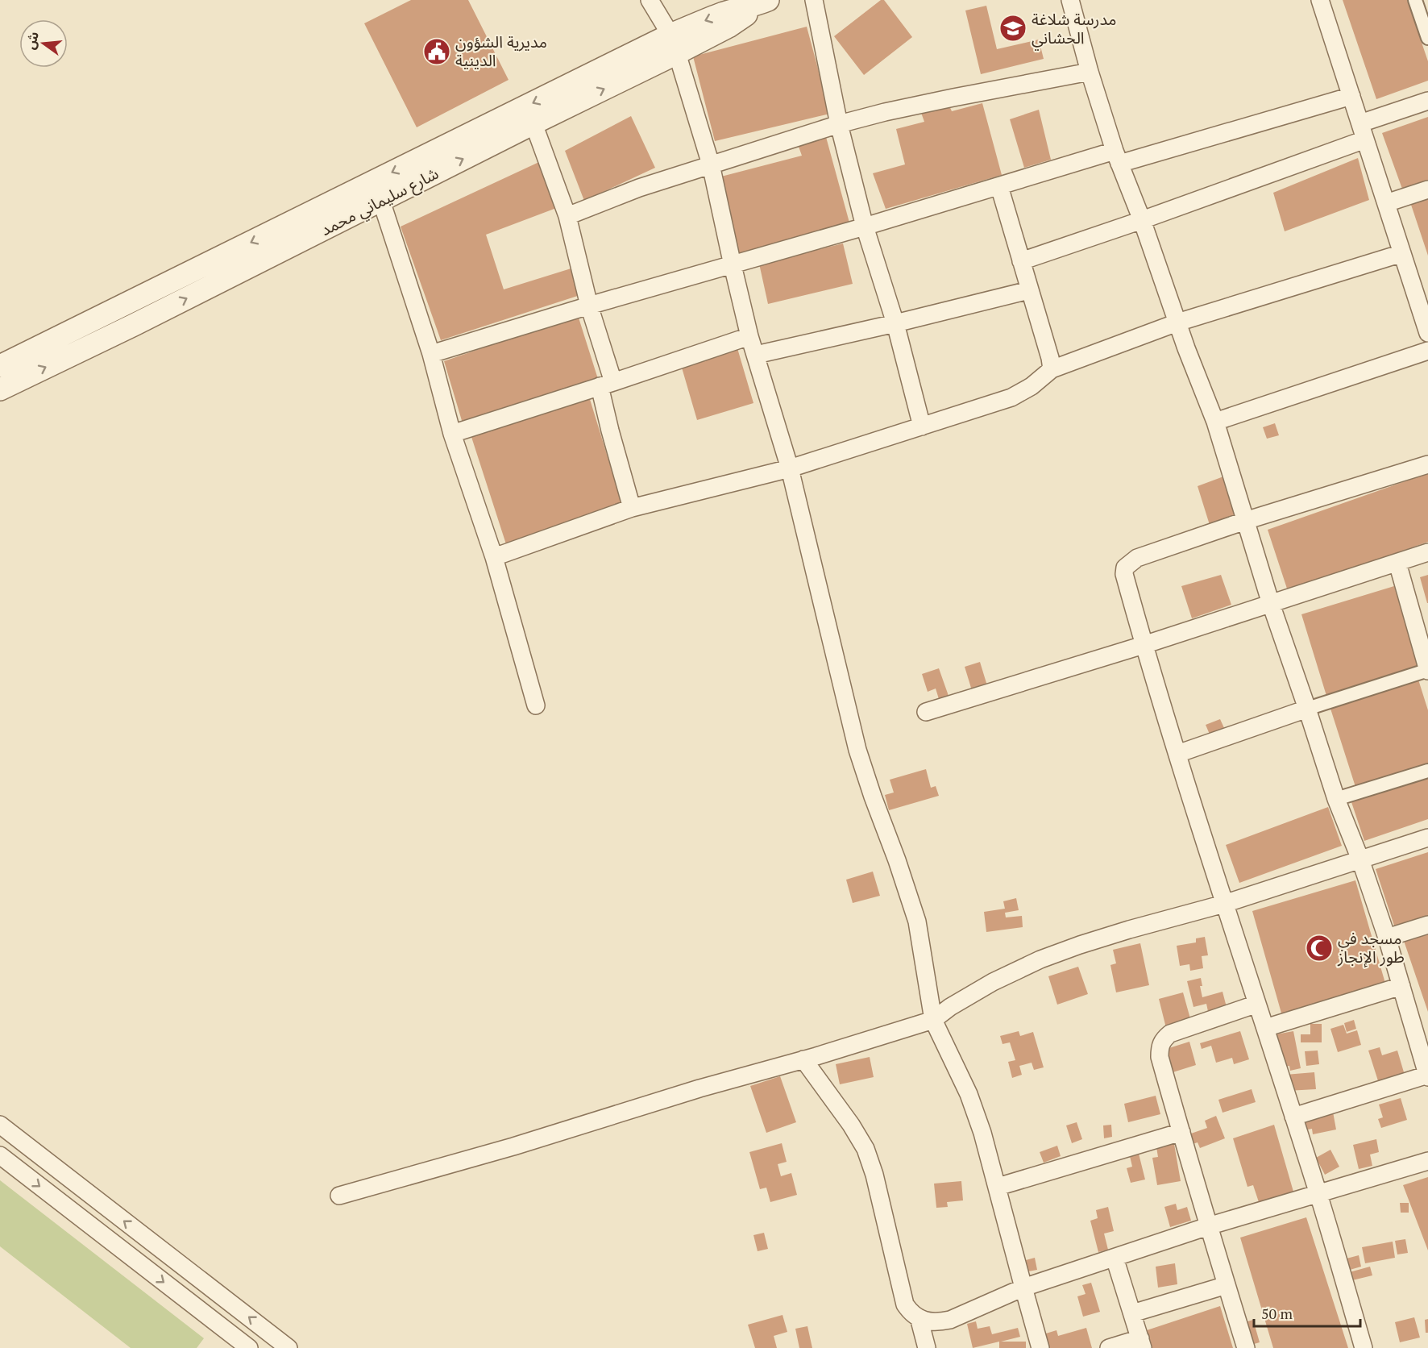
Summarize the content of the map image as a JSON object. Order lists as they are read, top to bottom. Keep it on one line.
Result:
{"streets":{"street":["شارع سليماني محمد"]},"places":{"school or university":["مدرسة شلاغة الحشاني"],"public building":["مديرية الشؤون الدينية"],"mosque":["مسجد في طور الإنجاز"]},"scale_bar":"50 m","north":"left"}
